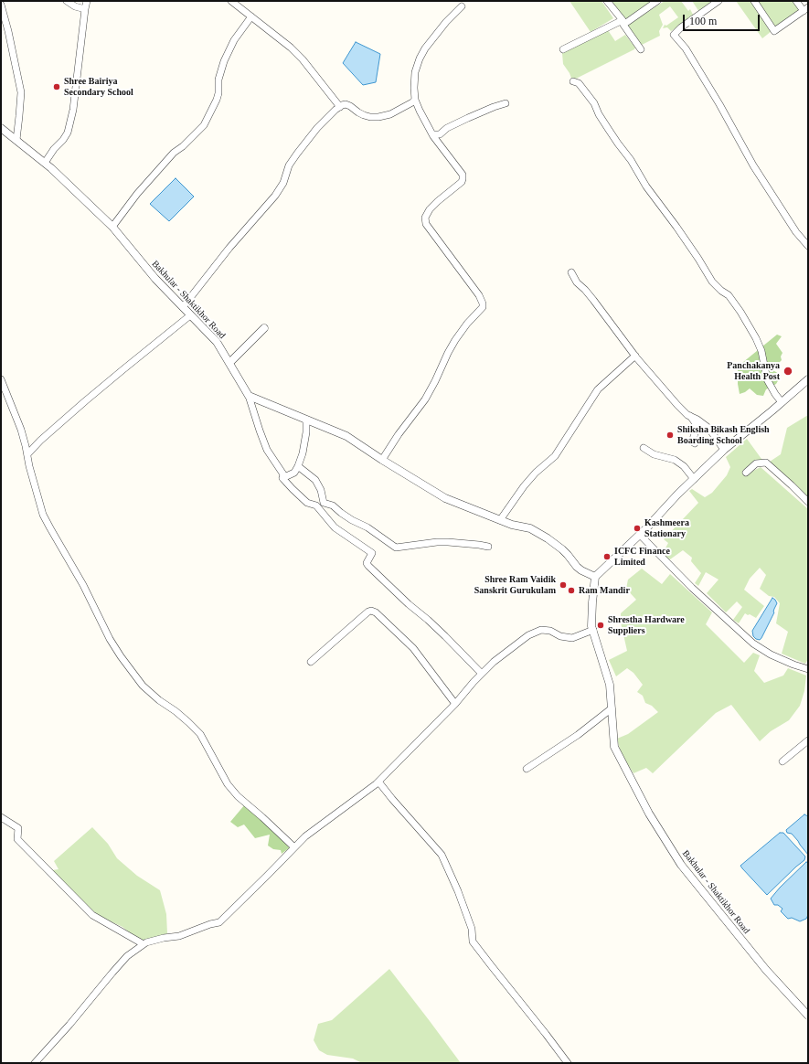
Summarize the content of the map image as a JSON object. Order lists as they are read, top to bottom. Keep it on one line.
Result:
{"streets":{"street":["Bakhular - Shaktikhor Road"]},"places":["Shree Bairiya Secondary School","Panchakanya Health Post","Shiksha Bikash English Boarding School","Kashmeera Stationary","ICFC Finance Limited","Shree Ram Vaidik Sanskrit Gurukulam","Ram Mandir","Shrestha Hardware Suppliers"],"scale_bar":"100 m"}
